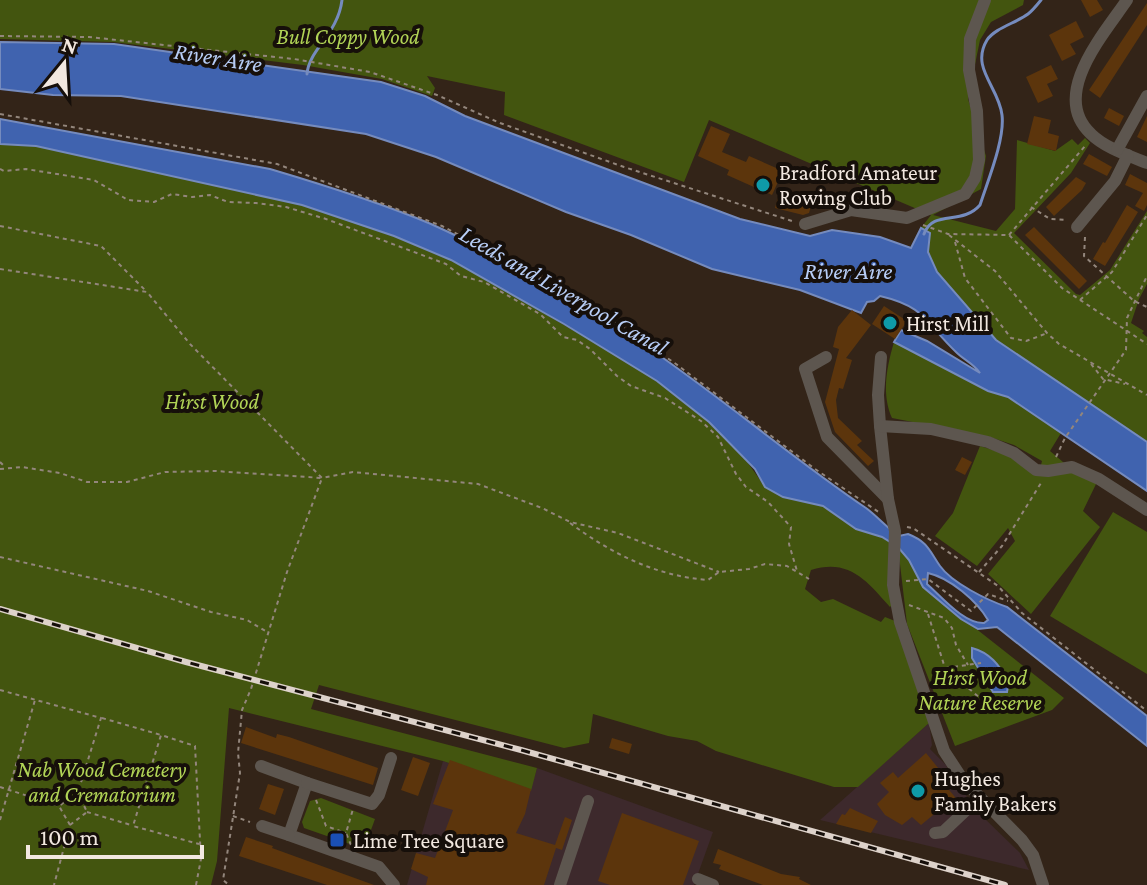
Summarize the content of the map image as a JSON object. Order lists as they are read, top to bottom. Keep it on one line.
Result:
{"water":["River Aire","Leeds and Liverpool Canal"],"parks":["Bull Coppy Wood","Hirst Wood","Hirst Wood Nature Reserve","Nab Wood Cemetery and Crematorium"],"places":{"other":["Bradford Amateur Rowing Club","Hirst Mill","Hughes Family Bakers"],"transit":["Lime Tree Square"]},"scale_bar":"100 m","north":"top"}
